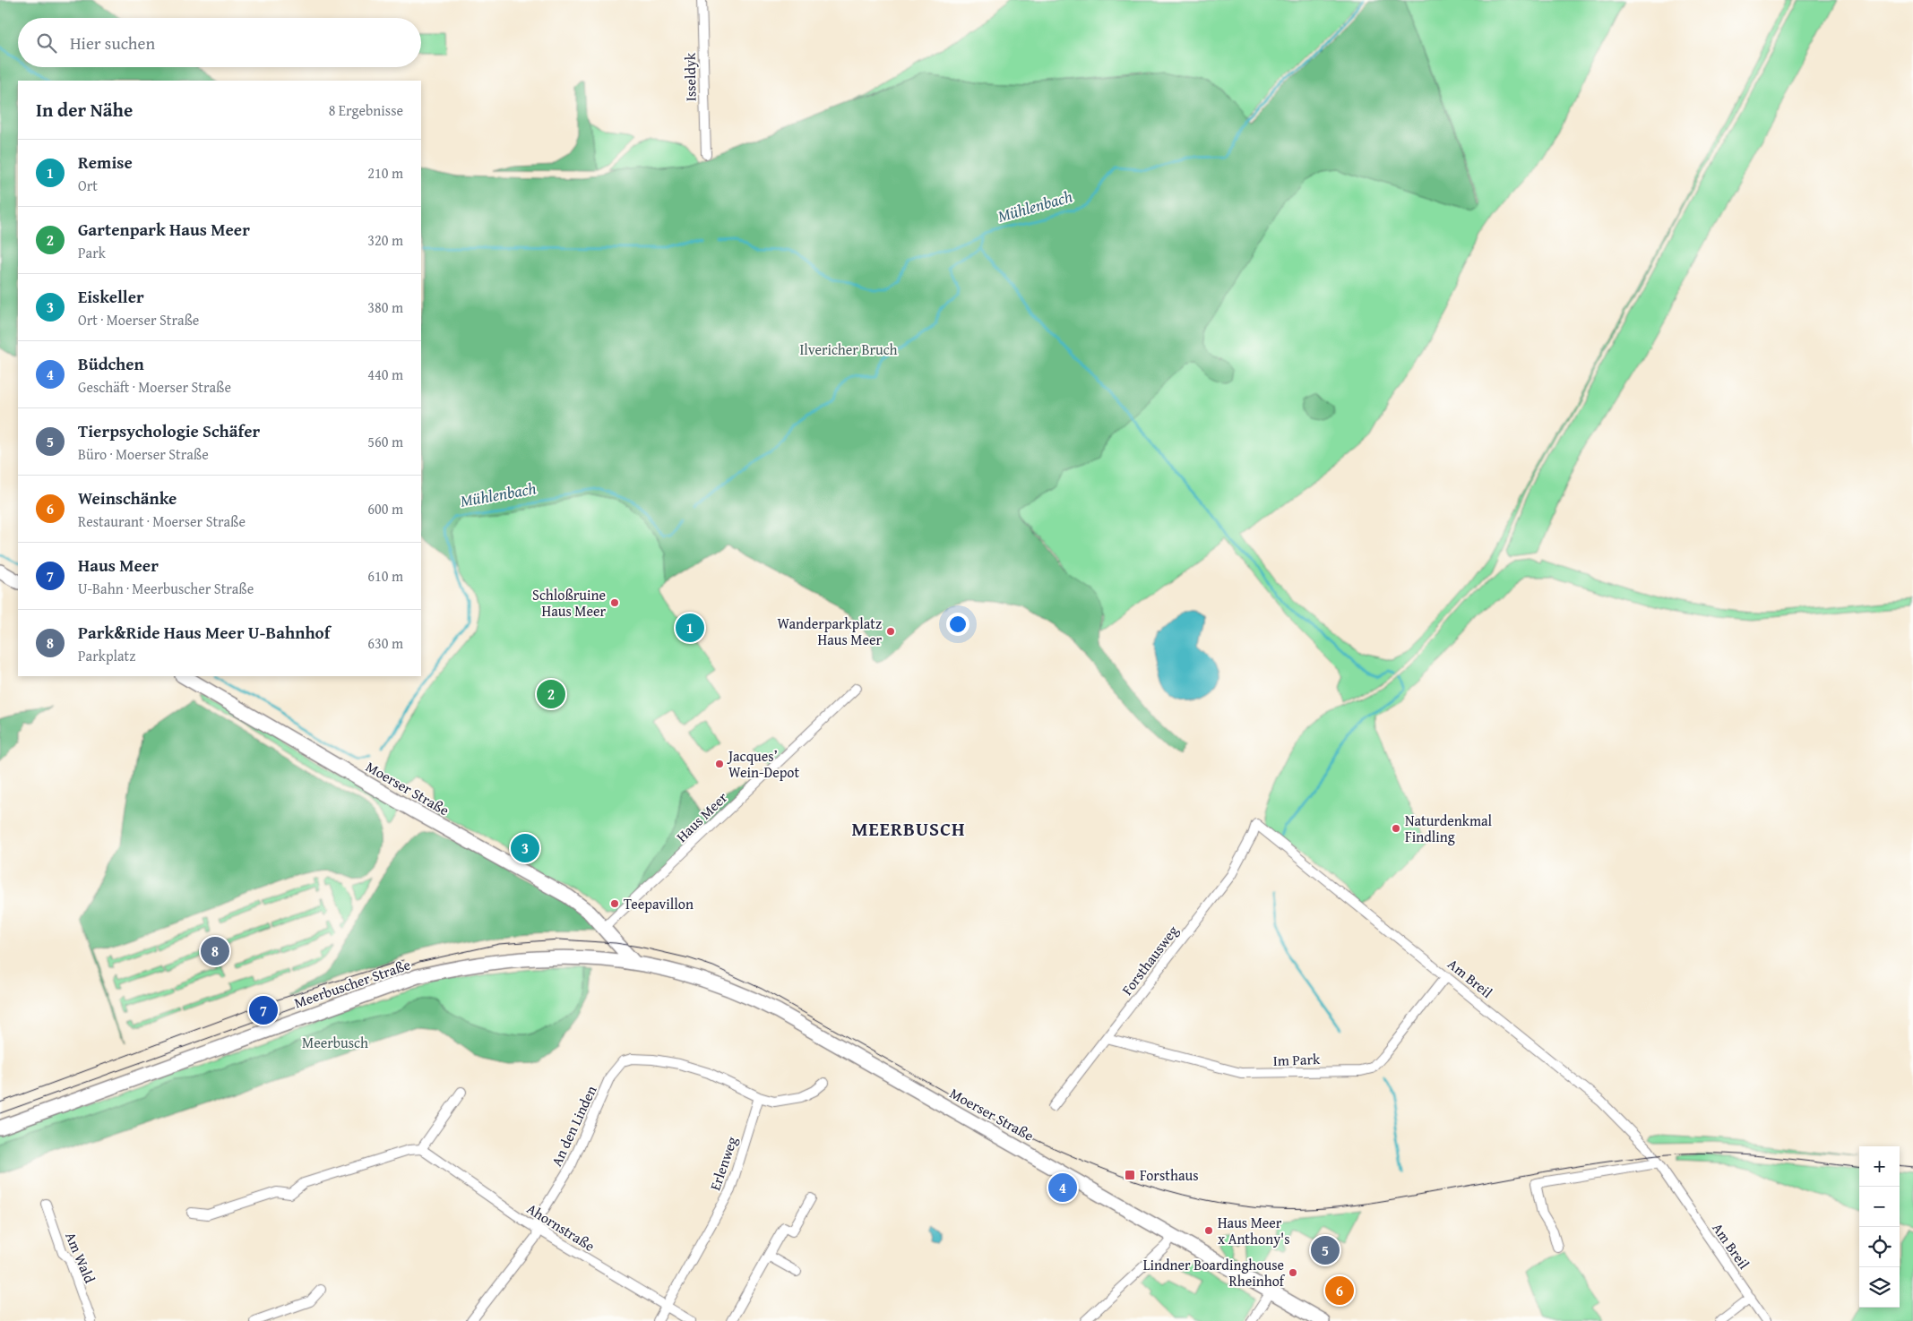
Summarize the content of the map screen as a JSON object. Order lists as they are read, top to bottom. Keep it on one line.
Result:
{"streets":{"main road":["Moerser Straße","Meerbuscher Straße"],"street":["Isseldyk","Haus Meer","Forsthausweg","Am Breil","Im Park","An den Linden","Erlenweg","Ahornstraße","Am Wald"]},"crossings":[["Moerser Straße","Haus Meer"],["Moerser Straße","Meerbuscher Straße"],["Forsthausweg","Am Breil"],["Forsthausweg","Im Park"],["Am Breil","Im Park"],["An den Linden","Erlenweg"],["An den Linden","Ahornstraße"],["Erlenweg","Ahornstraße"]],"districts":["MEERBUSCH"],"water":["Mühlenbach"],"parks":["Ilvericher Bruch","Meerbusch"],"places":{"other":["Schloßruine Haus Meer","Wanderparkplatz Haus Meer","Jacques’ Wein-Depot","Naturdenkmal Findling","Teepavillon","Haus Meer x Anthony's","Lindner Boardinghouse Rheinhof"],"transit":["Forsthaus"]},"page":{"search":"Hier suchen","heading":["In der Nähe","8 Ergebnisse"],"list":[{"mark":"1","name":"Remise","note":"Ort","value":"210 m"},{"mark":"2","name":"Gartenpark Haus Meer","note":"Park","value":"320 m"},{"mark":"3","name":"Eiskeller","note":"Ort · Moerser Straße","value":"380 m"},{"mark":"4","name":"Büdchen","note":"Geschäft · Moerser Straße","value":"440 m"},{"mark":"5","name":"Tierpsychologie Schäfer","note":"Büro · Moerser Straße","value":"560 m"},{"mark":"6","name":"Weinschänke","note":"Restaurant · Moerser Straße","value":"600 m"},{"mark":"7","name":"Haus Meer","note":"U-Bahn · Meerbuscher Straße","value":"610 m"},{"mark":"8","name":"Park&Ride Haus Meer U-Bahnhof","note":"Parkplatz","value":"630 m"}],"pins":["1","2","3","8","7","4","5","6"],"map_buttons":["+","−"]}}
